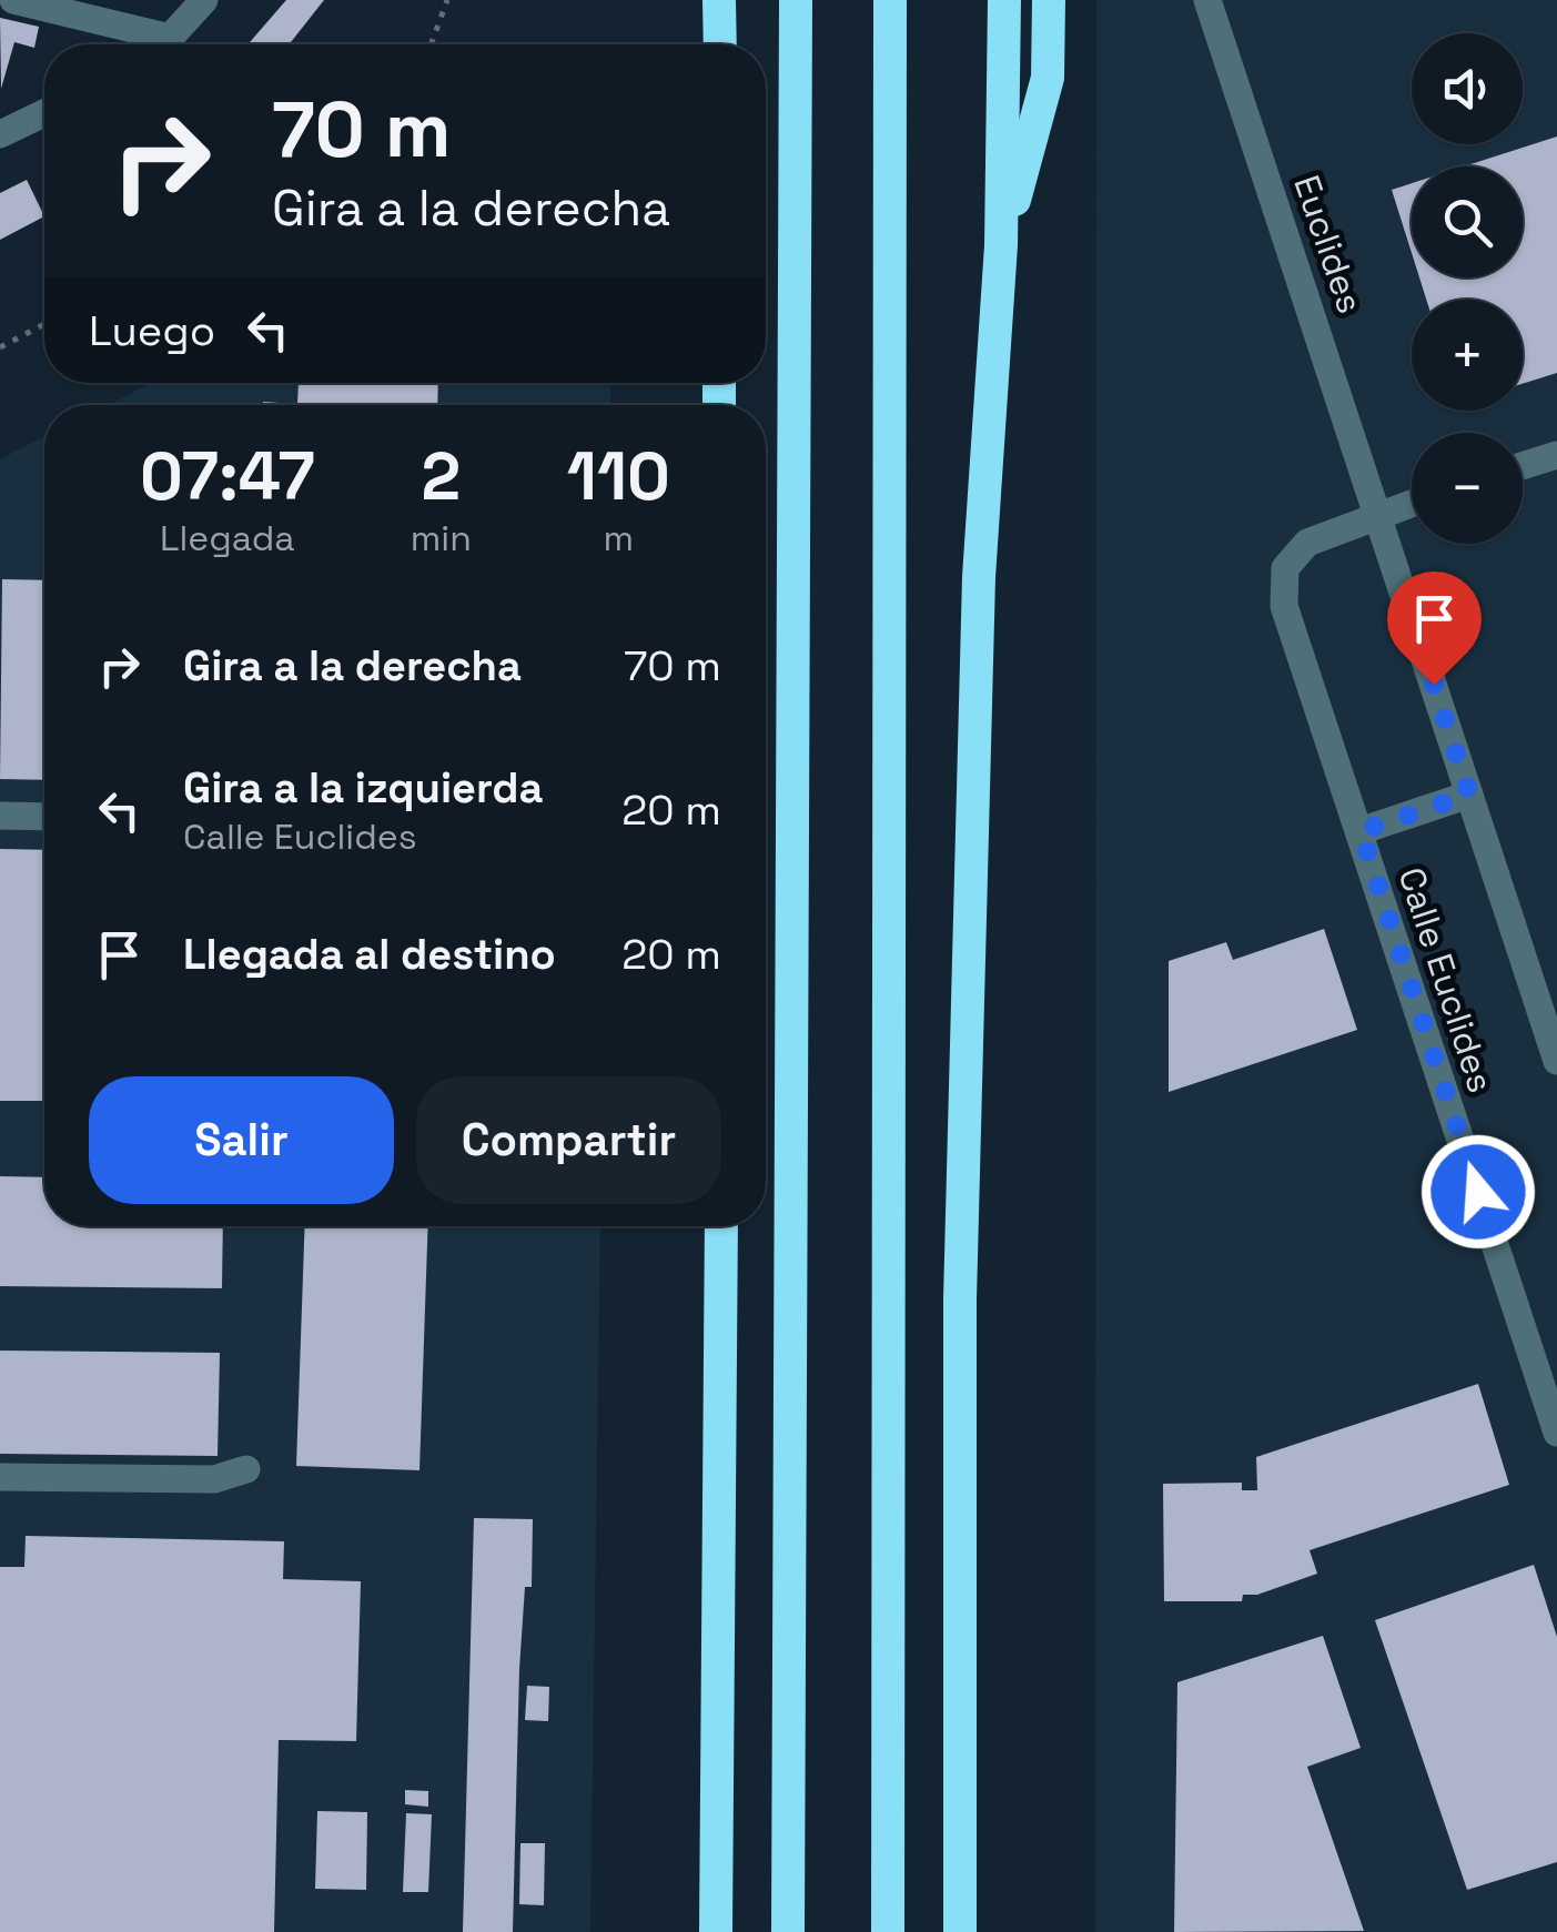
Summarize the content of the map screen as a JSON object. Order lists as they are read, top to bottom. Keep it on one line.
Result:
{"streets":{"street":["Euclides","Calle Euclides"]},"crossings":[["Euclides","Calle Euclides"]],"page":{"map_buttons":["+","−"],"turn":["70 m","Gira a la derecha"],"then":"Luego","eta":["07:47","Llegada","2","min","110","m"],"list":[{"name":"Gira a la derecha","value":"70 m"},{"name":"Gira a la izquierda","note":"Calle Euclides","value":"20 m"},{"name":"Llegada al destino","value":"20 m"}],"buttons":["Salir","Compartir"]}}
